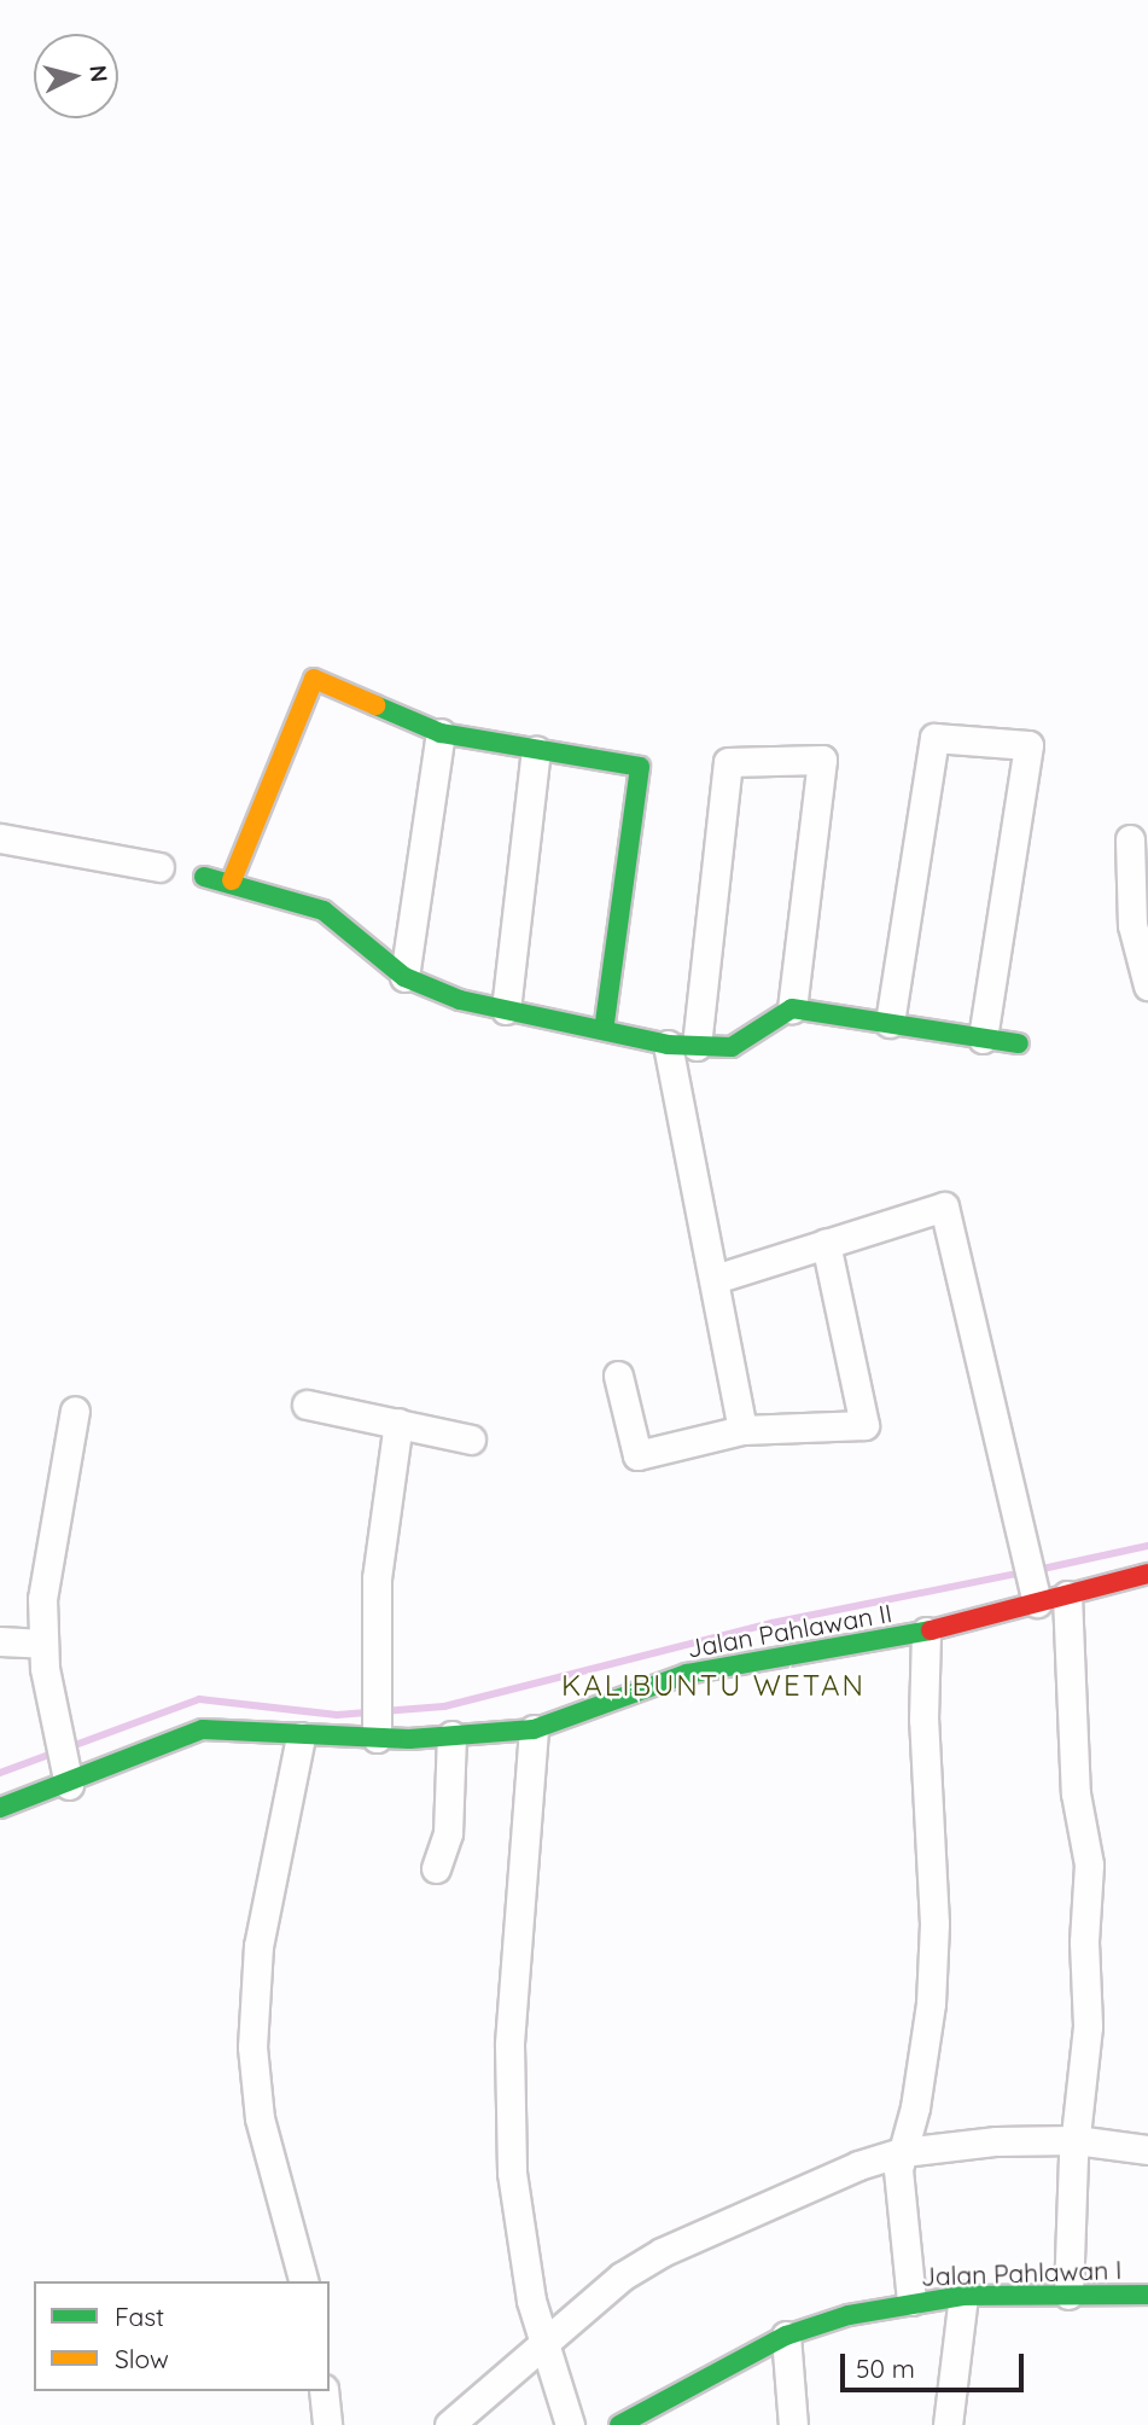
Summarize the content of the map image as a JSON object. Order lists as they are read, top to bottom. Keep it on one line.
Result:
{"streets":{"street":["Jalan Pahlawan II","Jalan Pahlawan I"]},"districts":["KALIBUNTU WETAN"],"legend":["Fast","Slow"],"scale_bar":"50 m","north":"right"}
